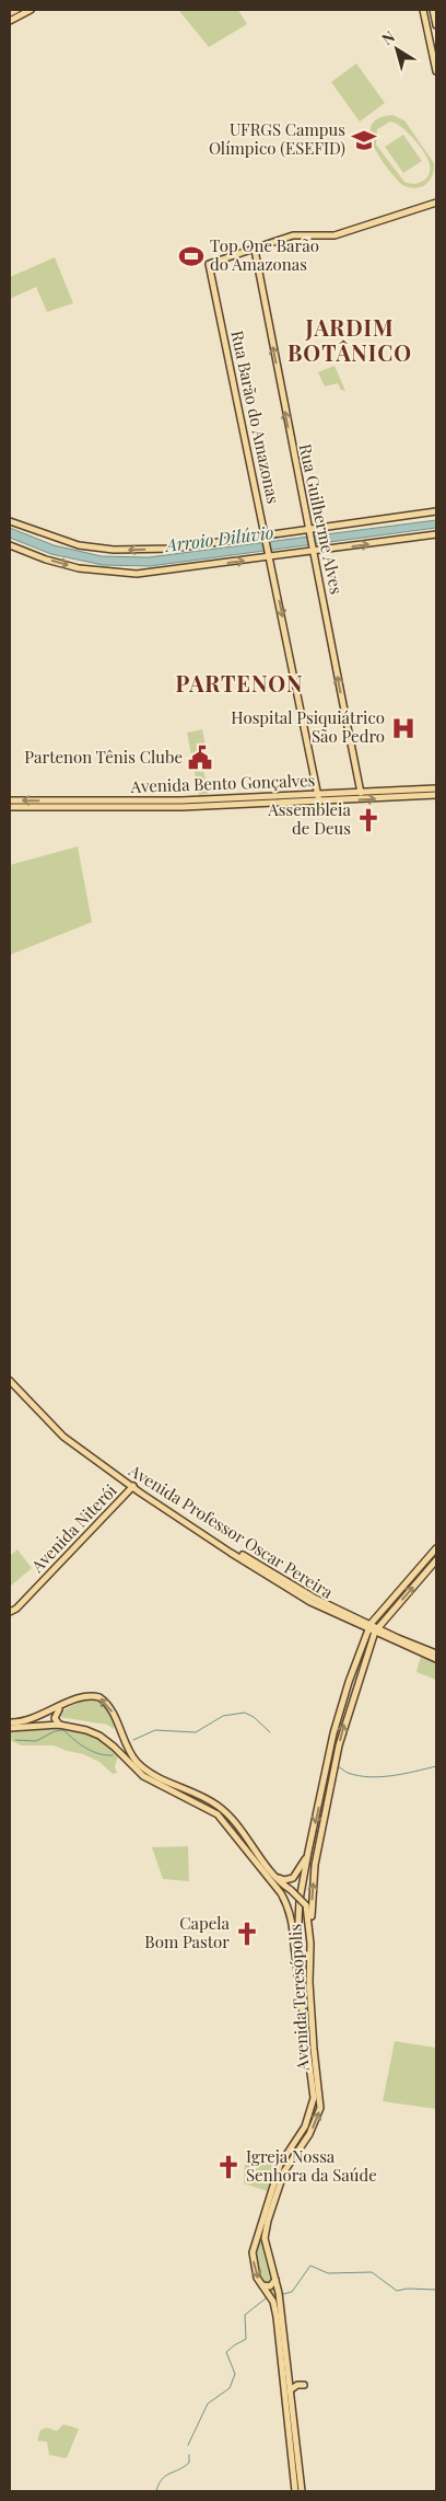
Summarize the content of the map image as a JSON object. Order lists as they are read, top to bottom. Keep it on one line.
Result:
{"streets":{"main road":["Rua Barão do Amazonas","Rua Guilherme Alves","Avenida Bento Gonçalves","Avenida Niterói","Avenida Professor Oscar Pereira","Avenida Teresópolis"]},"crossings":[["Rua Barão do Amazonas","Rua Guilherme Alves"],["Rua Barão do Amazonas","Avenida Bento Gonçalves"],["Rua Guilherme Alves","Avenida Bento Gonçalves"],["Avenida Niterói","Avenida Professor Oscar Pereira"]],"one_way":["Rua Barão do Amazonas","Rua Guilherme Alves"],"districts":["JARDIM BOTÂNICO","PARTENON"],"water":["Arroio Dilúvio"],"places":{"school or university":["UFRGS Campus Olímpico (ESEFID)"],"sports":["Top One Barão do Amazonas"],"hospital":["Hospital Psiquiátrico São Pedro"],"public building":["Partenon Tênis Clube"],"church":["Assembleia de Deus","Capela Bom Pastor","Igreja Nossa Senhora da Saúde"]},"north":"top left"}
